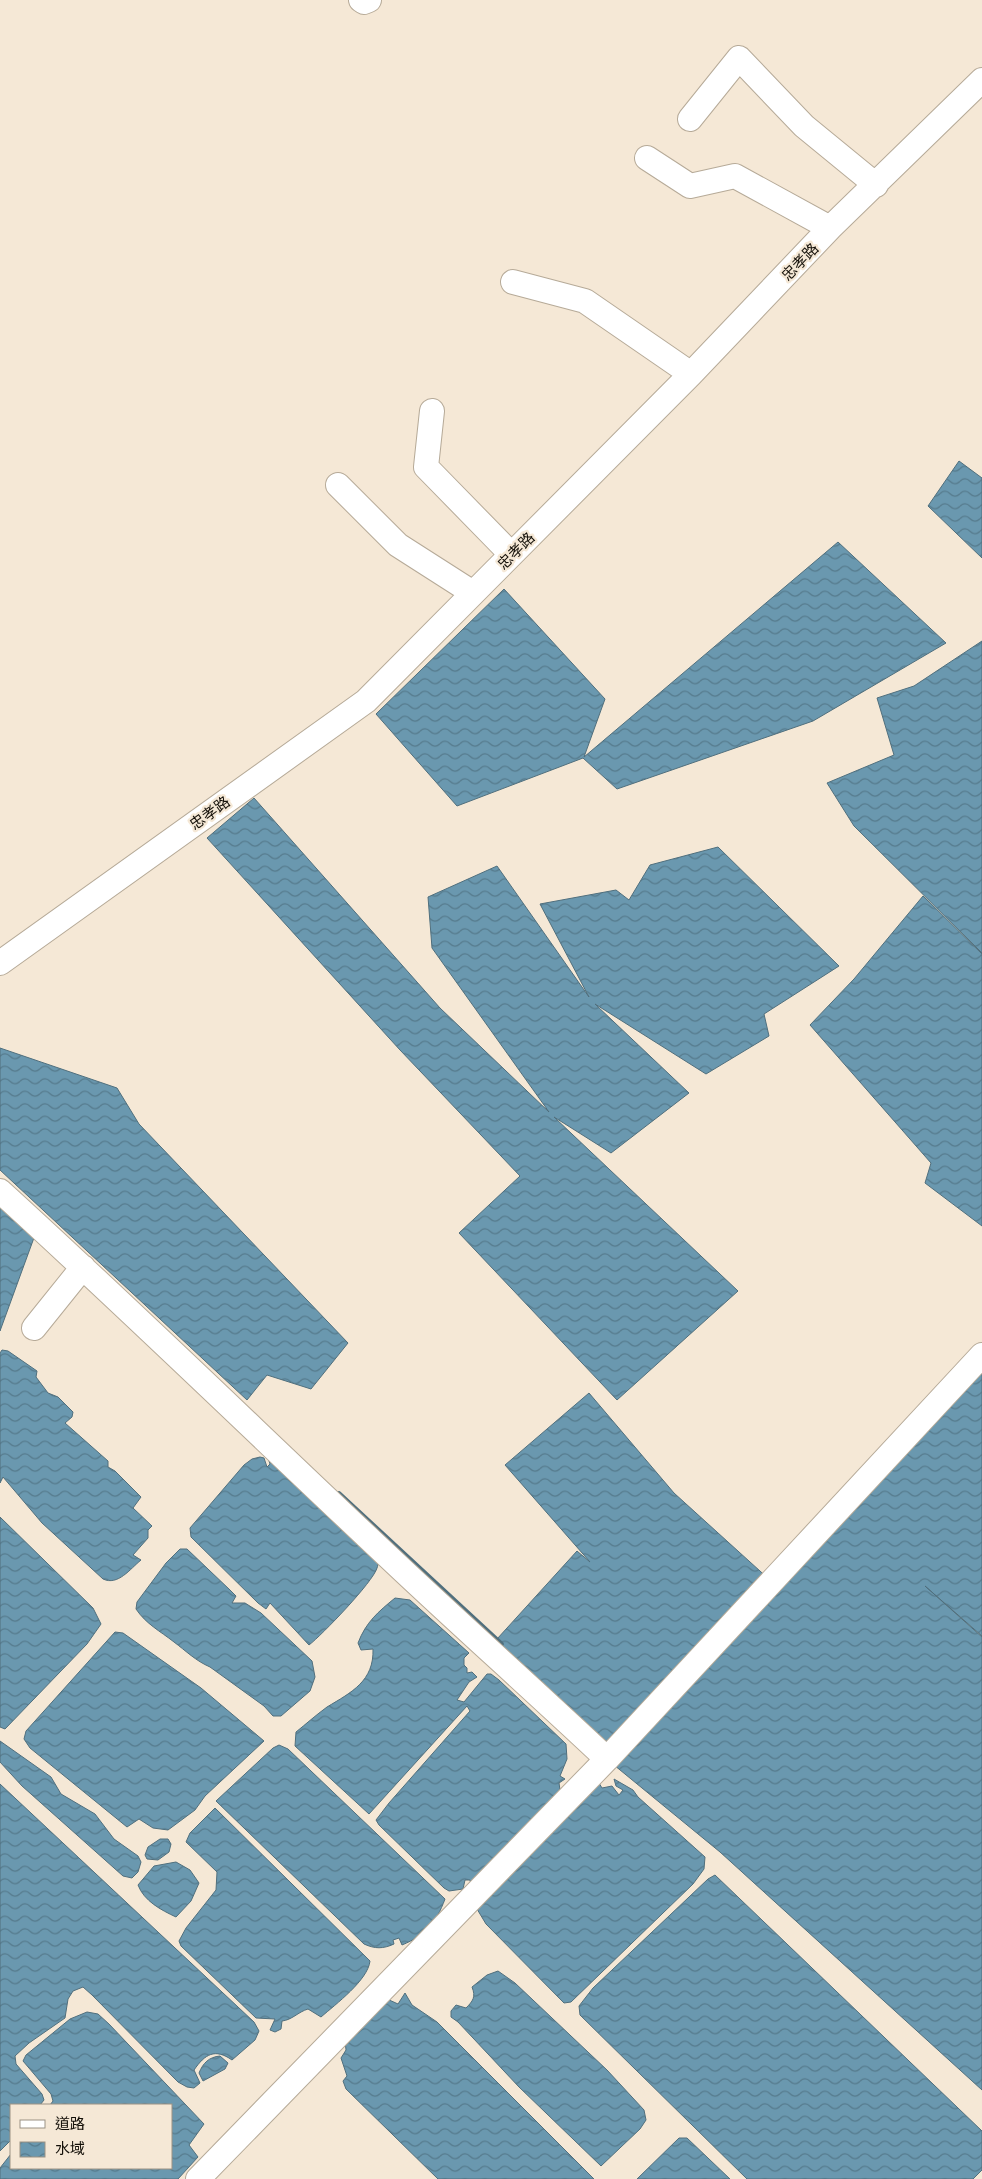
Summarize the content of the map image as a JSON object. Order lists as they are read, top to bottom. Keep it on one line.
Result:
{"streets":{"street":["忠孝路"]},"legend":["道路","水域"]}
